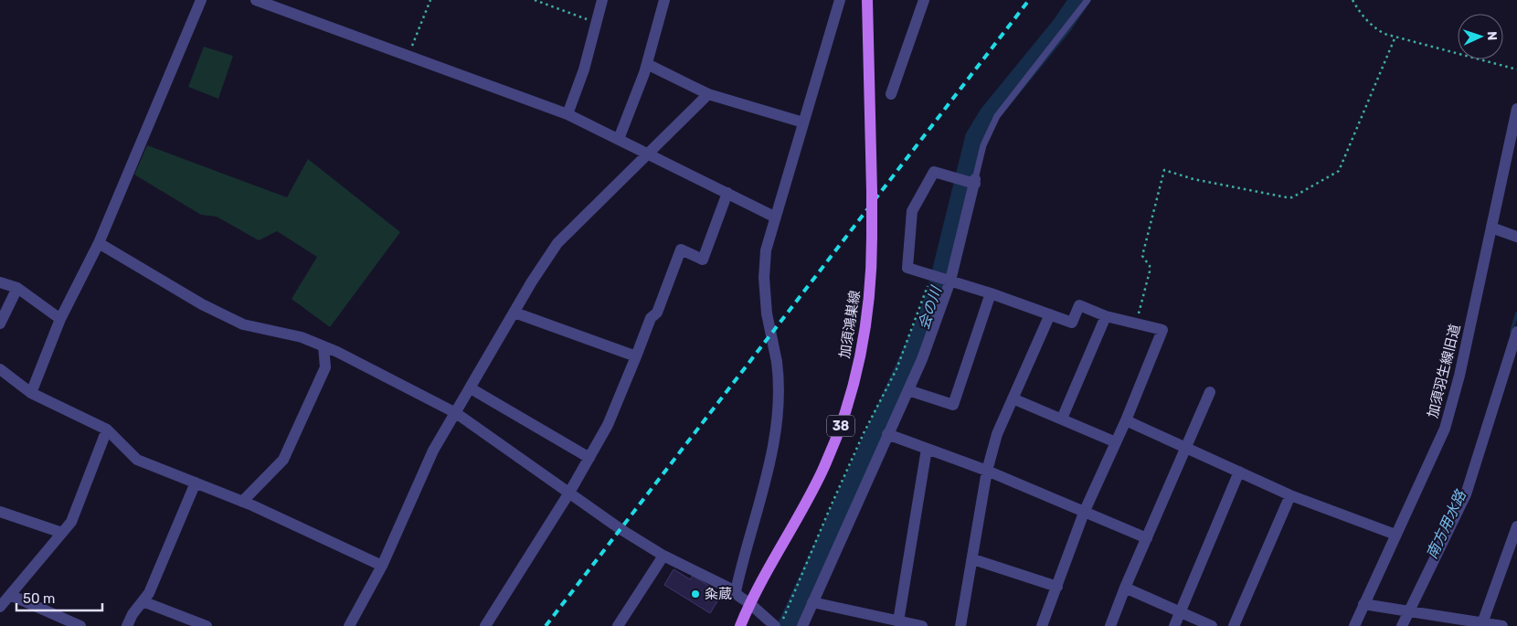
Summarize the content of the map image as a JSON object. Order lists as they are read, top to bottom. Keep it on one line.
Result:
{"streets":{"main road":["加須鴻巣線","38"],"street":["加須羽生線旧道"]},"water":["会の川","南方用水路"],"places":["粂蔵"],"scale_bar":"50 m","north":"right"}
